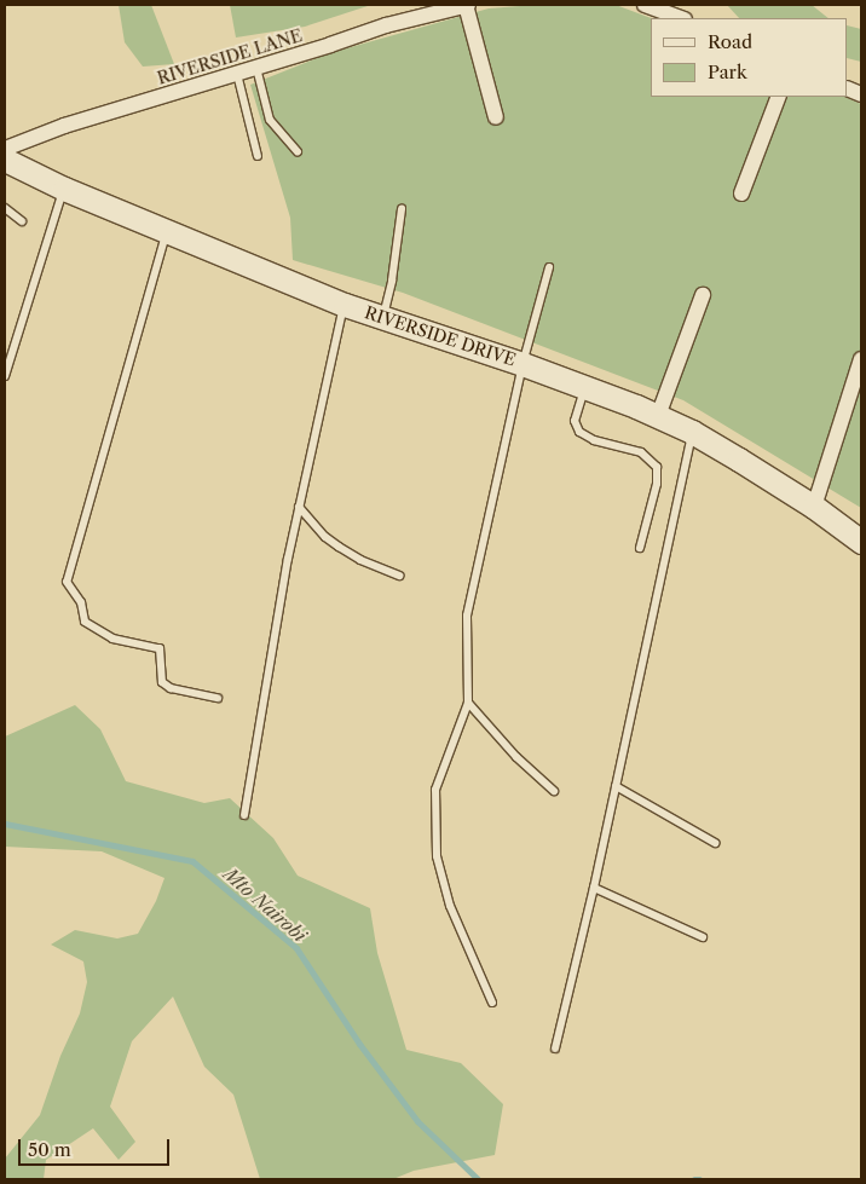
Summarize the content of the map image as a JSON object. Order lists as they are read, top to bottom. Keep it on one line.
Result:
{"streets":{"street":["RIVERSIDE LANE","RIVERSIDE DRIVE"]},"water":["Mto Nairobi"],"legend":["Road","Park"],"scale_bar":"50 m"}
